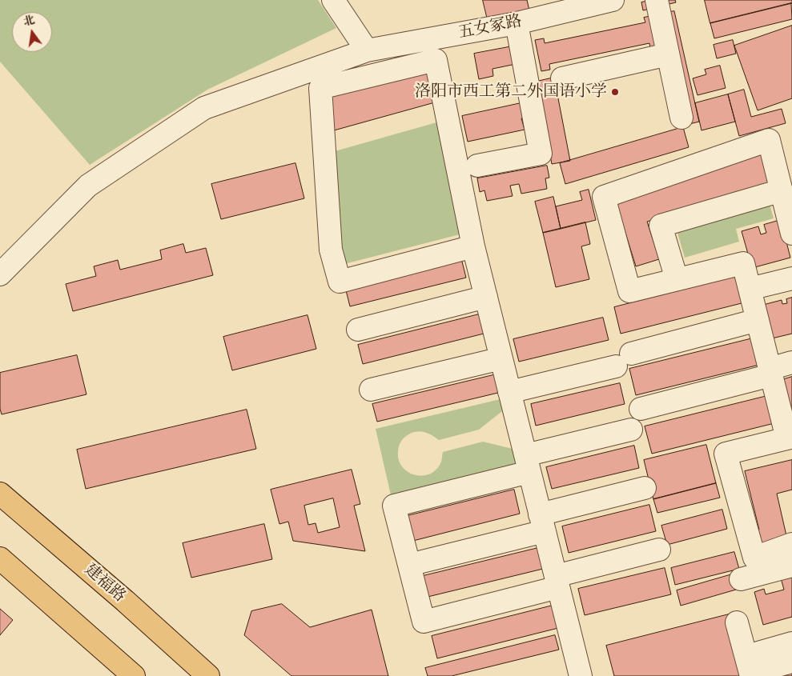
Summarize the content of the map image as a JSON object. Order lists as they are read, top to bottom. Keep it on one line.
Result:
{"streets":{"main road":["建福路"],"street":["五女冢路"]},"places":["洛阳市西工第二外国语小学"],"north":"top"}
